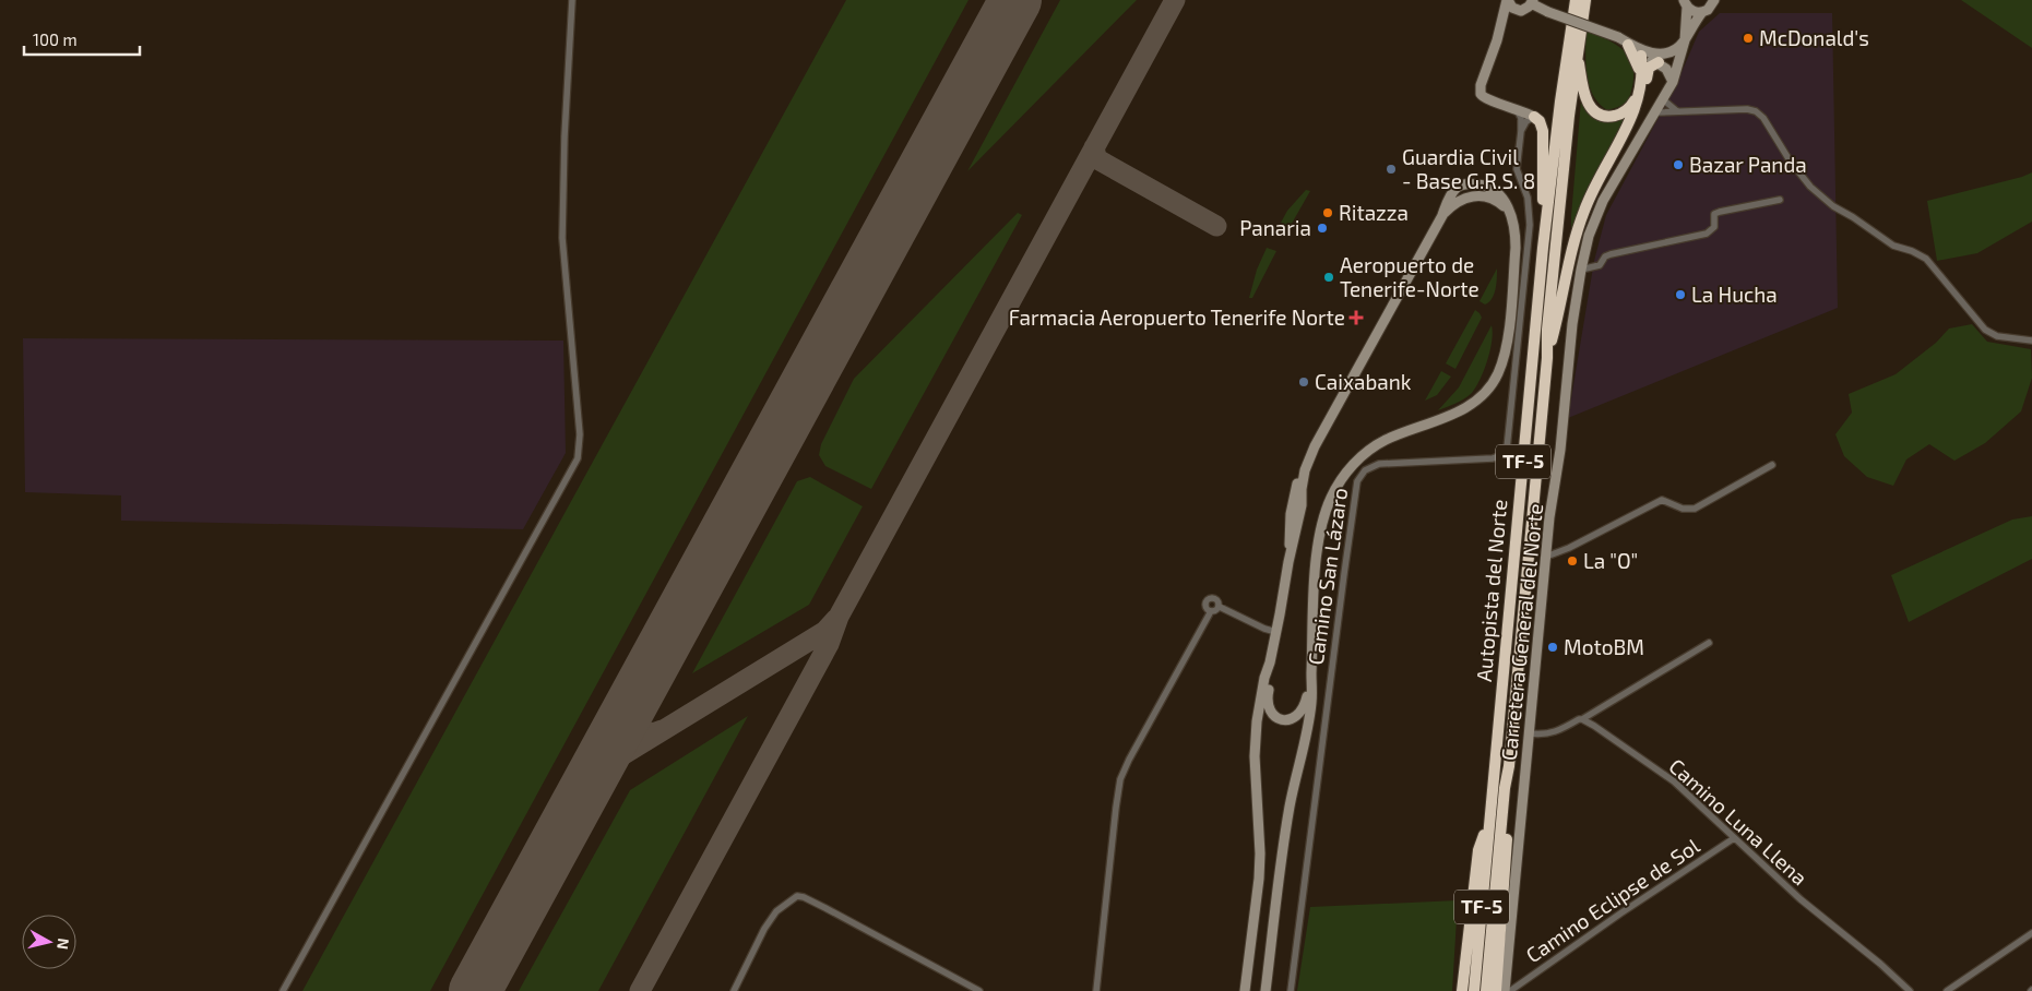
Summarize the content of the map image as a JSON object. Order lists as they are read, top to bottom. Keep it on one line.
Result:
{"streets":{"highway":["TF-5","Autopista del Norte"],"main road":["Carretera General del Norte"],"street":["Camino San Lázaro","Camino Luna Llena","Camino Eclipse de Sol"]},"crossings":[["Camino Luna Llena","Camino Eclipse de Sol"]],"places":{"other":["McDonald's","Bazar Panda","Guardia Civil - Base G.R.S. 8","Ritazza","Panaria","Aeropuerto de Tenerife-Norte","La Hucha","Caixabank","La \"O\"","MotoBM"],"health":["Farmacia Aeropuerto Tenerife Norte"]},"scale_bar":"100 m","north":"right"}
